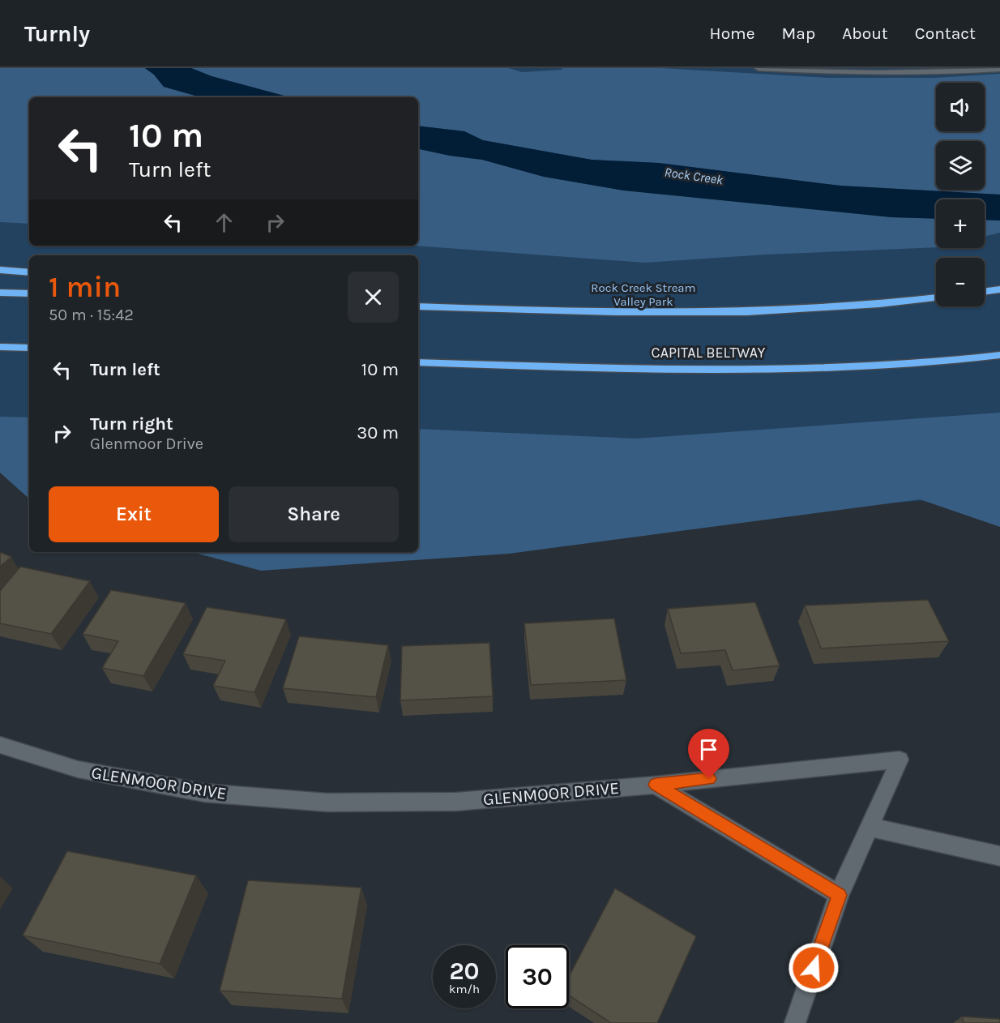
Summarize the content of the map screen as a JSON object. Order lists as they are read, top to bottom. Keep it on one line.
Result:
{"streets":{"highway":["CAPITAL BELTWAY"],"street":["GLENMOOR DRIVE"]},"water":["Rock Creek"],"parks":["Rock Creek Stream Valley Park"],"page":{"header":"Turnly","nav":["Home","Map","About","Contact"],"map_buttons":["+","−"],"turn":["10 m","Turn left"],"heading":["1 min","50 m · 15:42"],"list":[{"name":"Turn left","value":"10 m"},{"name":"Turn right","note":"Glenmoor Drive","value":"30 m"}],"buttons":["Exit","Share"],"speed":"20 km/h","limit":"30"}}
